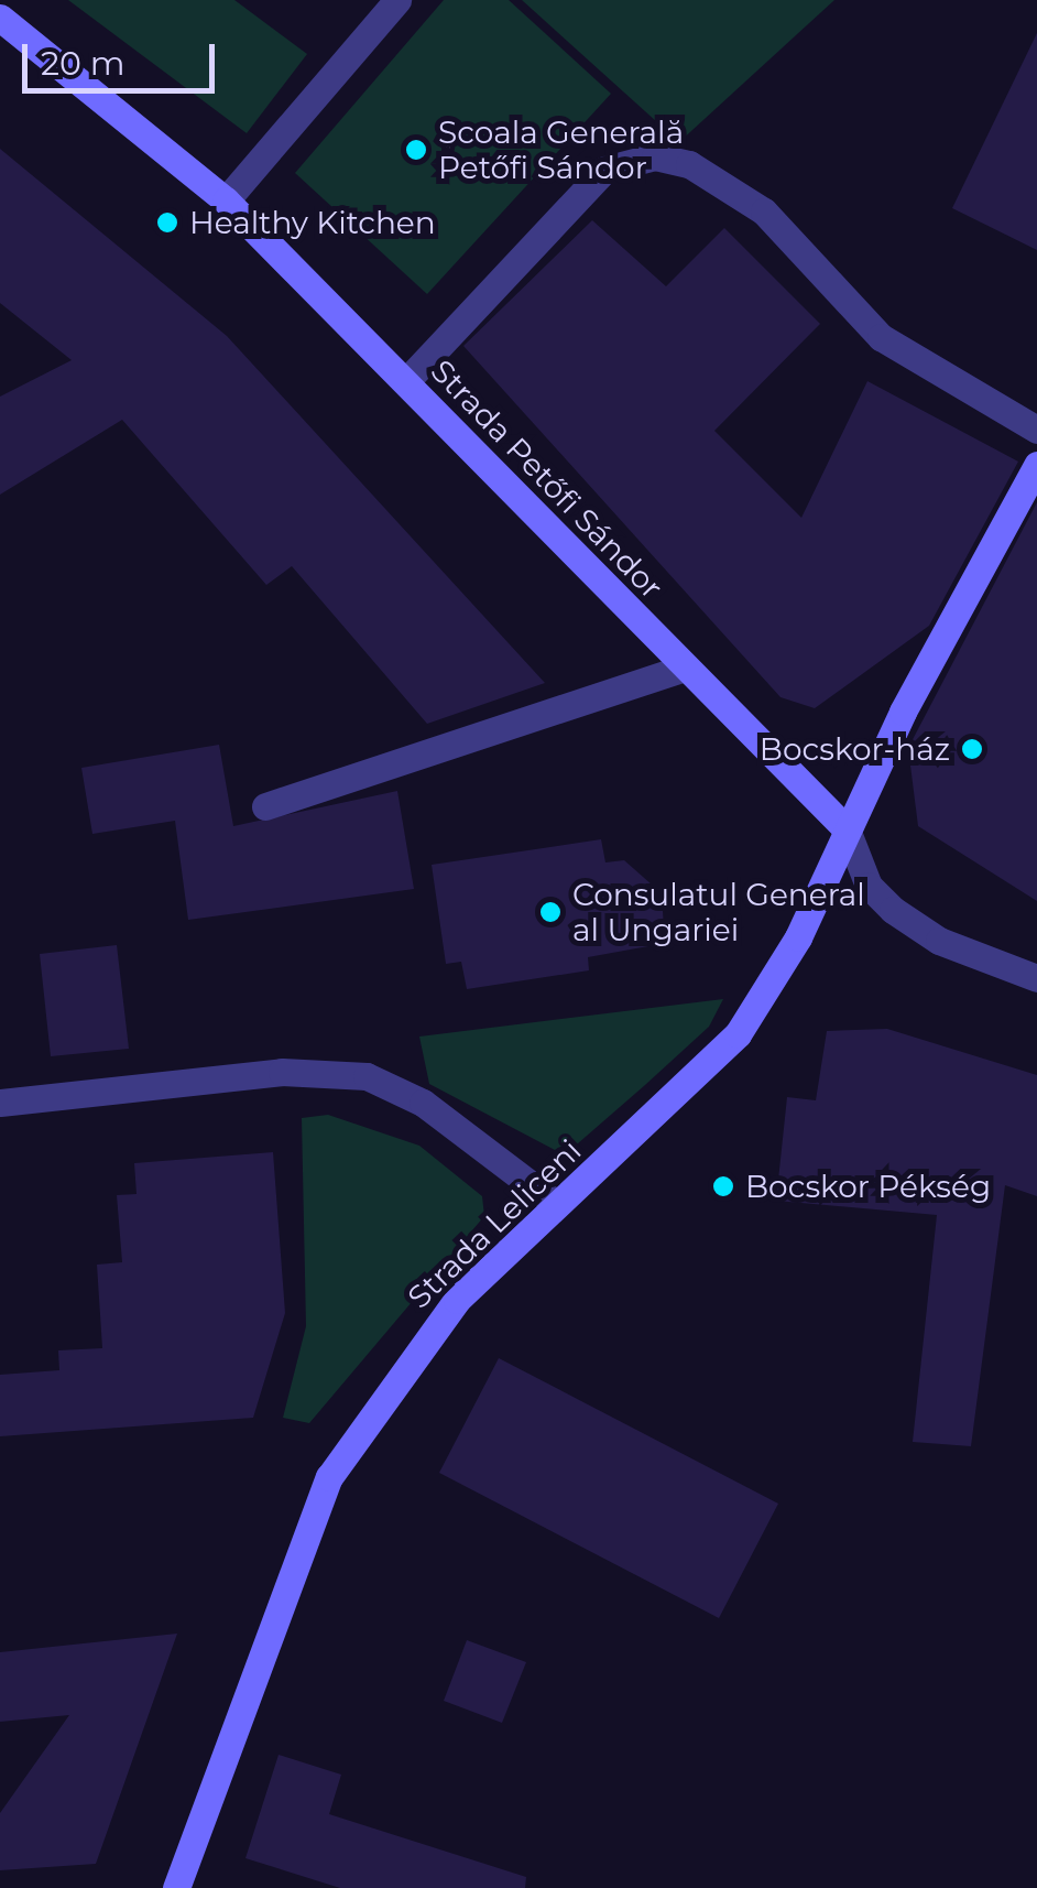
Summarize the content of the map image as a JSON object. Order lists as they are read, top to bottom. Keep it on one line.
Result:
{"streets":{"street":["Strada Petőfi Sándor","Strada Leliceni"]},"crossings":[["Strada Petőfi Sándor","Strada Leliceni"]],"places":["Școala Generală Petőfi Sándor","Healthy Kitchen","Bocskor-ház","Consulatul General al Ungariei","Bocskor Pékség"],"scale_bar":"20 m"}
